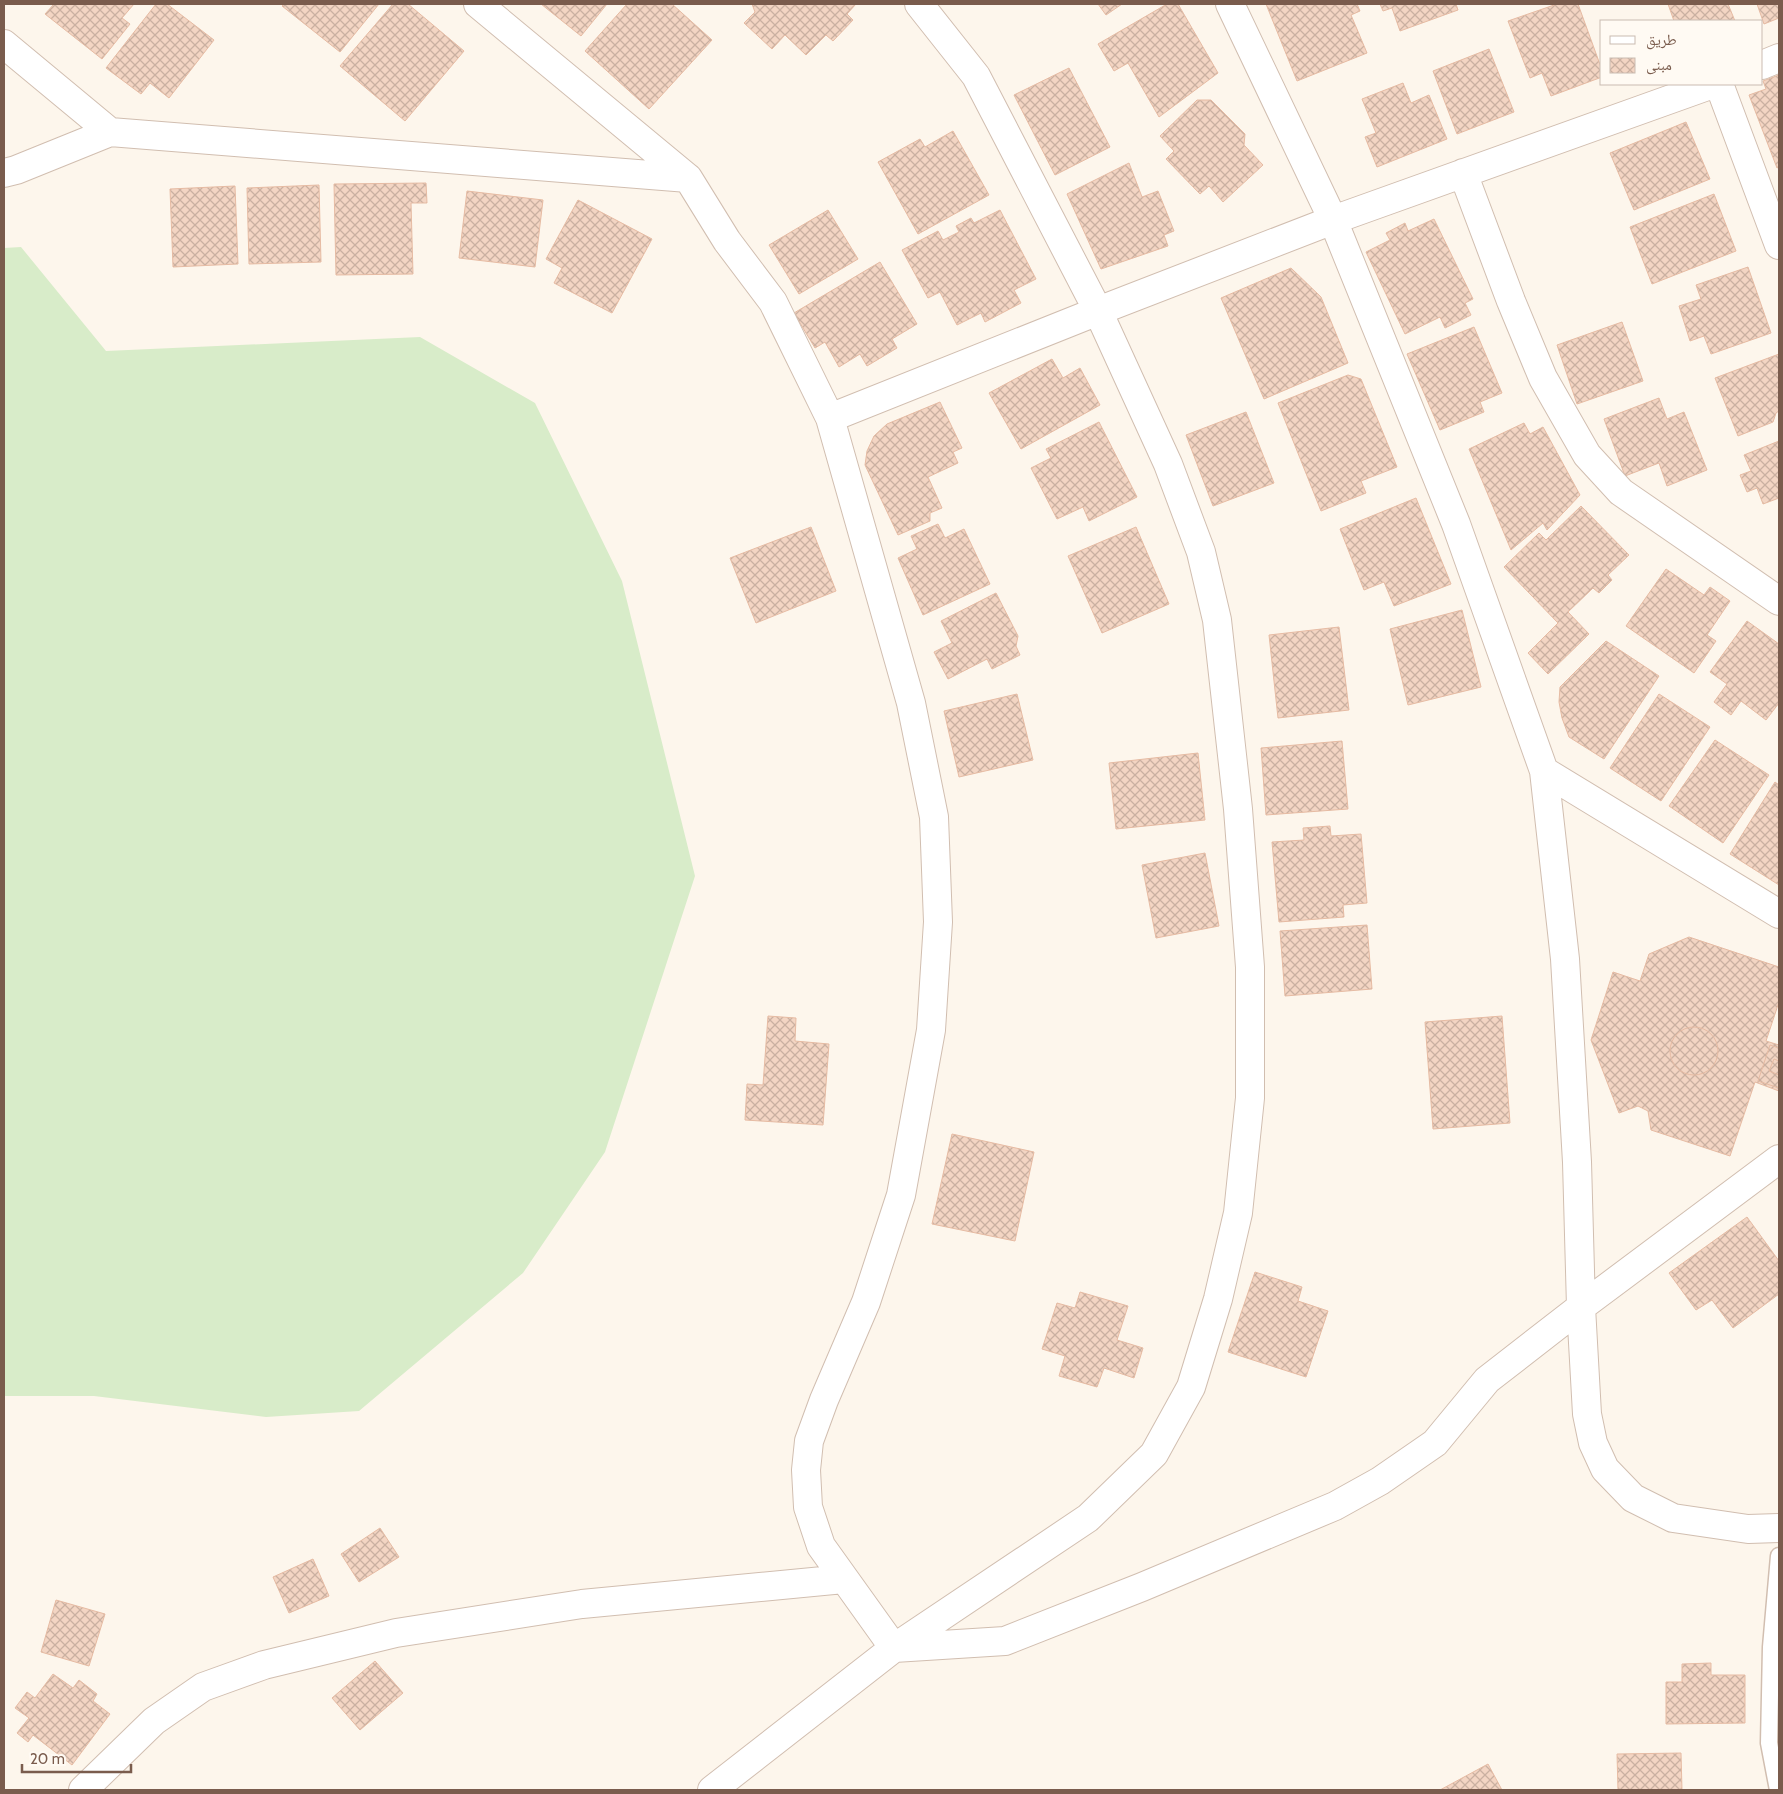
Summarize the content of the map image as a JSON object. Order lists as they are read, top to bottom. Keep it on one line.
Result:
{"legend":["طريق","مبنى"],"scale_bar":"20 m"}
